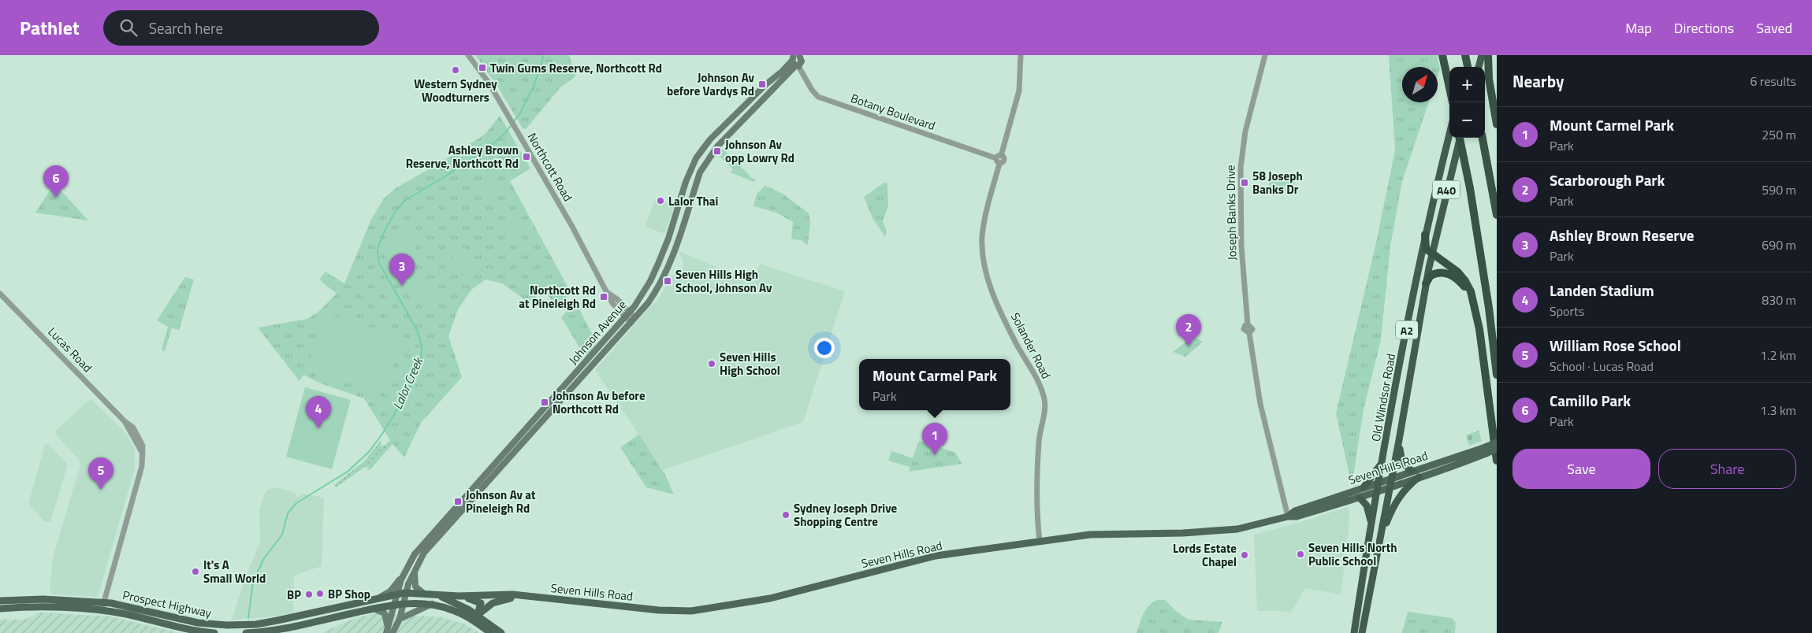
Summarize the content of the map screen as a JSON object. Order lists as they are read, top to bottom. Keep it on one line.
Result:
{"streets":{"highway":["A40","A2","Old Windsor Road"],"main road":["Johnson Avenue","Seven Hills Road","Prospect Highway"],"street":["Botany Boulevard","Northcott Road","Joseph Banks Drive","Solander Road","Lucas Road"]},"crossings":[["Botany Boulevard","Johnson Avenue"],["Botany Boulevard","Solander Road"],["Northcott Road","Johnson Avenue"],["Joseph Banks Drive","Seven Hills Road"],["Johnson Avenue","Seven Hills Road"],["Johnson Avenue","Prospect Highway"],["Solander Road","Seven Hills Road"],["Lucas Road","Prospect Highway"],["Old Windsor Road","Seven Hills Road"],["Seven Hills Road","Prospect Highway"]],"water":["Lalor Creek"],"places":{"transit":["Twin Gums Reserve, Northcott Rd","Johnson Av before Vardys Rd","Johnson Av opp Lowry Rd","Ashley Brown Reserve, Northcott Rd","58 Joseph Banks Dr","Seven Hills High School, Johnson Av","Northcott Rd at Pineleigh Rd","Johnson Av before Northcott Rd","Johnson Av at Pineleigh Rd"],"other":["Western Sydney Woodturners","Lalor Thai","Seven Hills High School","Sydney Joseph Drive Shopping Centre","Seven Hills North Public School","Lords Estate Chapel","It's A Small World","BP Shop","BP"]},"north":"top right","page":{"header":"Pathlet","search":"Search here","nav":["Map","Directions","Saved"],"heading":["Nearby","6 results"],"map_buttons":["+","−"],"list":[{"mark":"1","name":"Mount Carmel Park","note":"Park","value":"250 m"},{"mark":"2","name":"Scarborough Park","note":"Park","value":"590 m"},{"mark":"3","name":"Ashley Brown Reserve","note":"Park","value":"690 m"},{"mark":"4","name":"Landen Stadium","note":"Sports","value":"830 m"},{"mark":"5","name":"William Rose School","note":"School · Lucas Road","value":"1.2 km"},{"mark":"6","name":"Camillo Park","note":"Park","value":"1.3 km"}],"pins":["6","3","2","4","1","5"],"popup":["Mount Carmel Park","Park"],"buttons":["Save","Share"]}}
